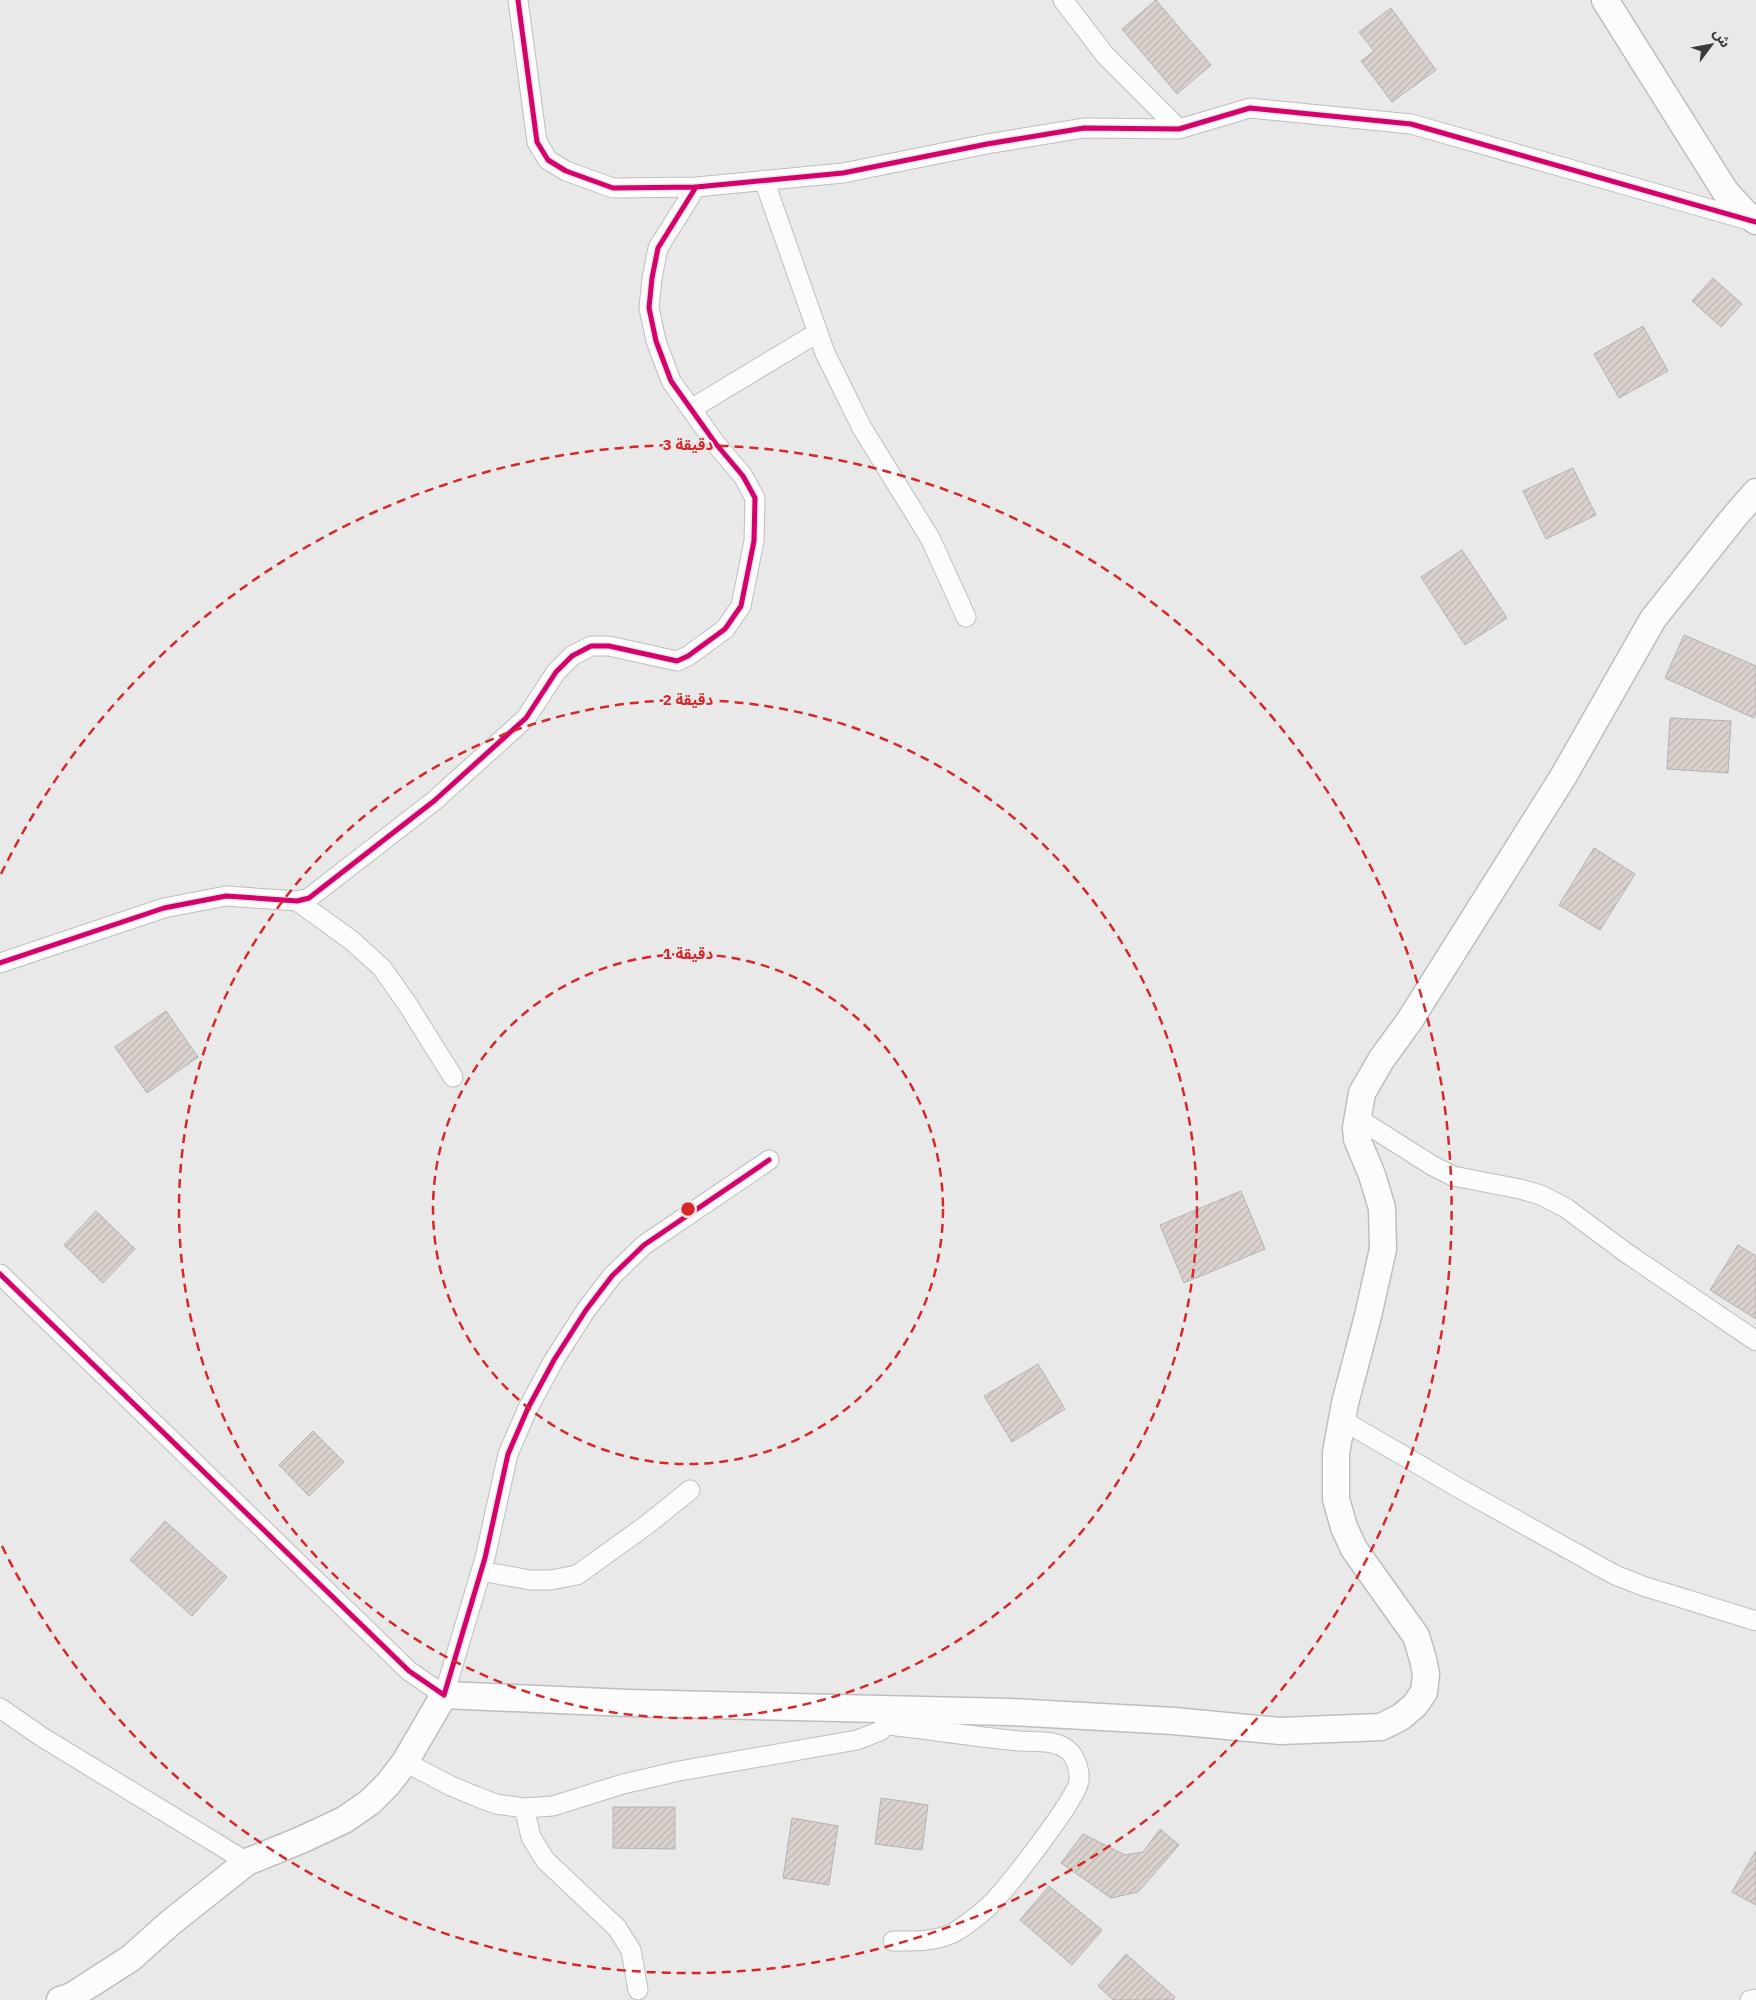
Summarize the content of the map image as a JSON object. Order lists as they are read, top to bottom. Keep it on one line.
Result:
{"north":"top right","rings":["3 دقيقة","2 دقيقة","1 دقيقة"]}
